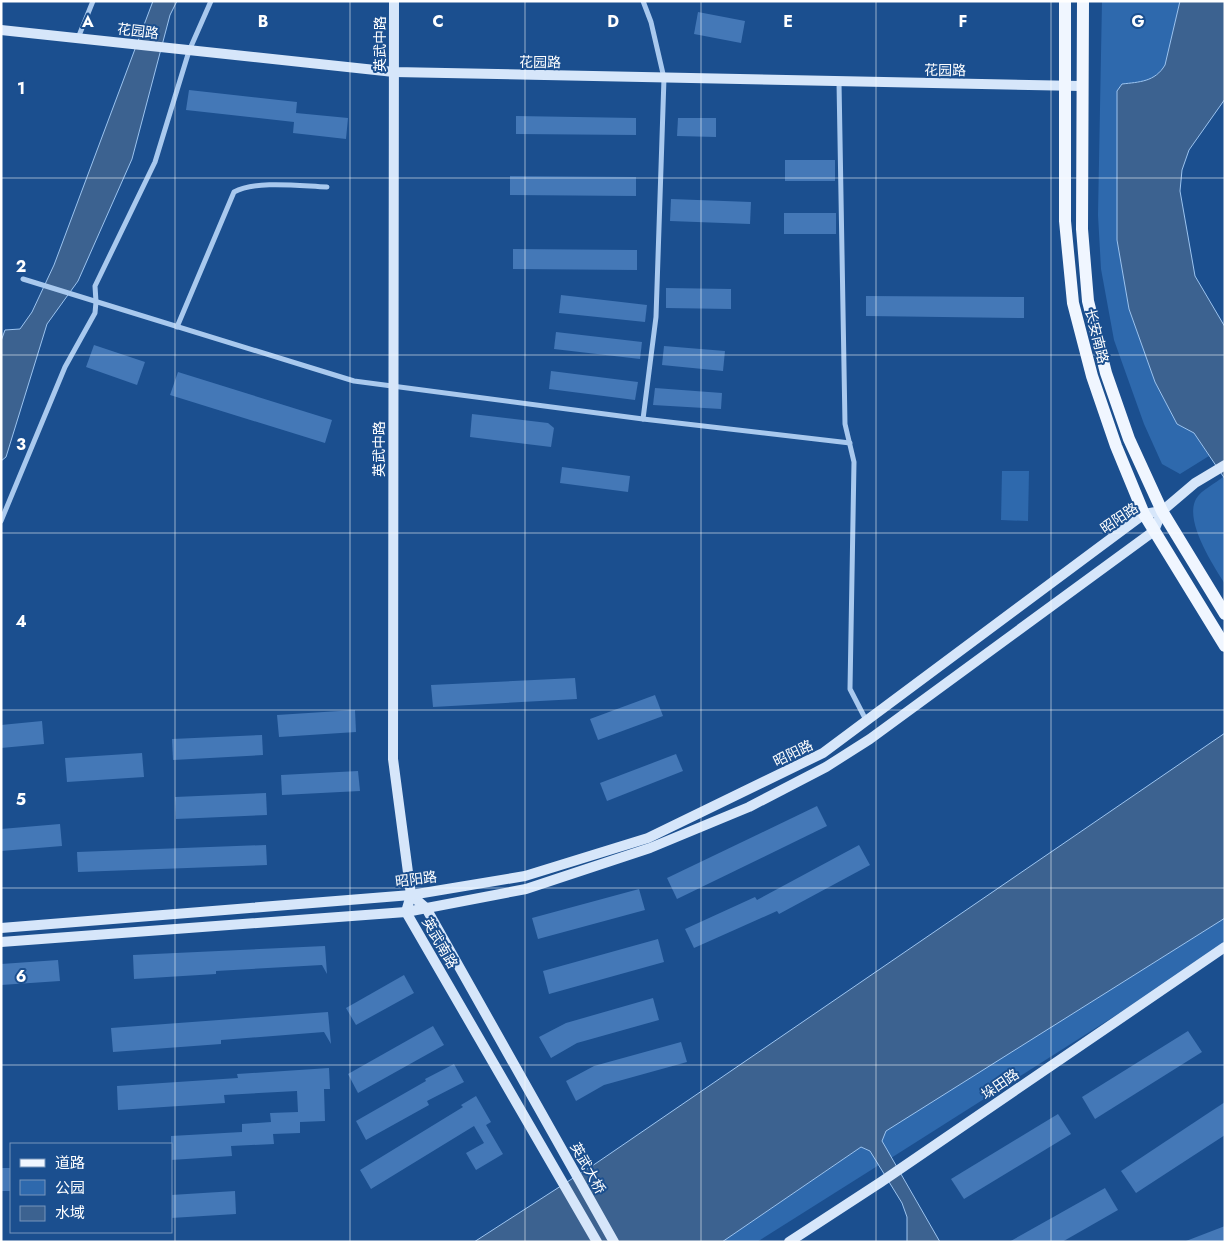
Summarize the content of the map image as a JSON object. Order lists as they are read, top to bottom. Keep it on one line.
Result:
{"streets":{"main road":["花园路","英武中路","长安南路","昭阳路","英武南路","垛田路","英武大桥"]},"crossings":[["花园路","英武中路"],["花园路","长安南路"],["英武中路","昭阳路"],["英武中路","英武南路"],["长安南路","昭阳路"],["昭阳路","英武南路"],["英武南路","英武大桥"]],"legend":["道路","公园","水域"],"grid":{"columns":["A","B","C","D","E","F","G"],"rows":["1","2","3","4","5","6"]}}
